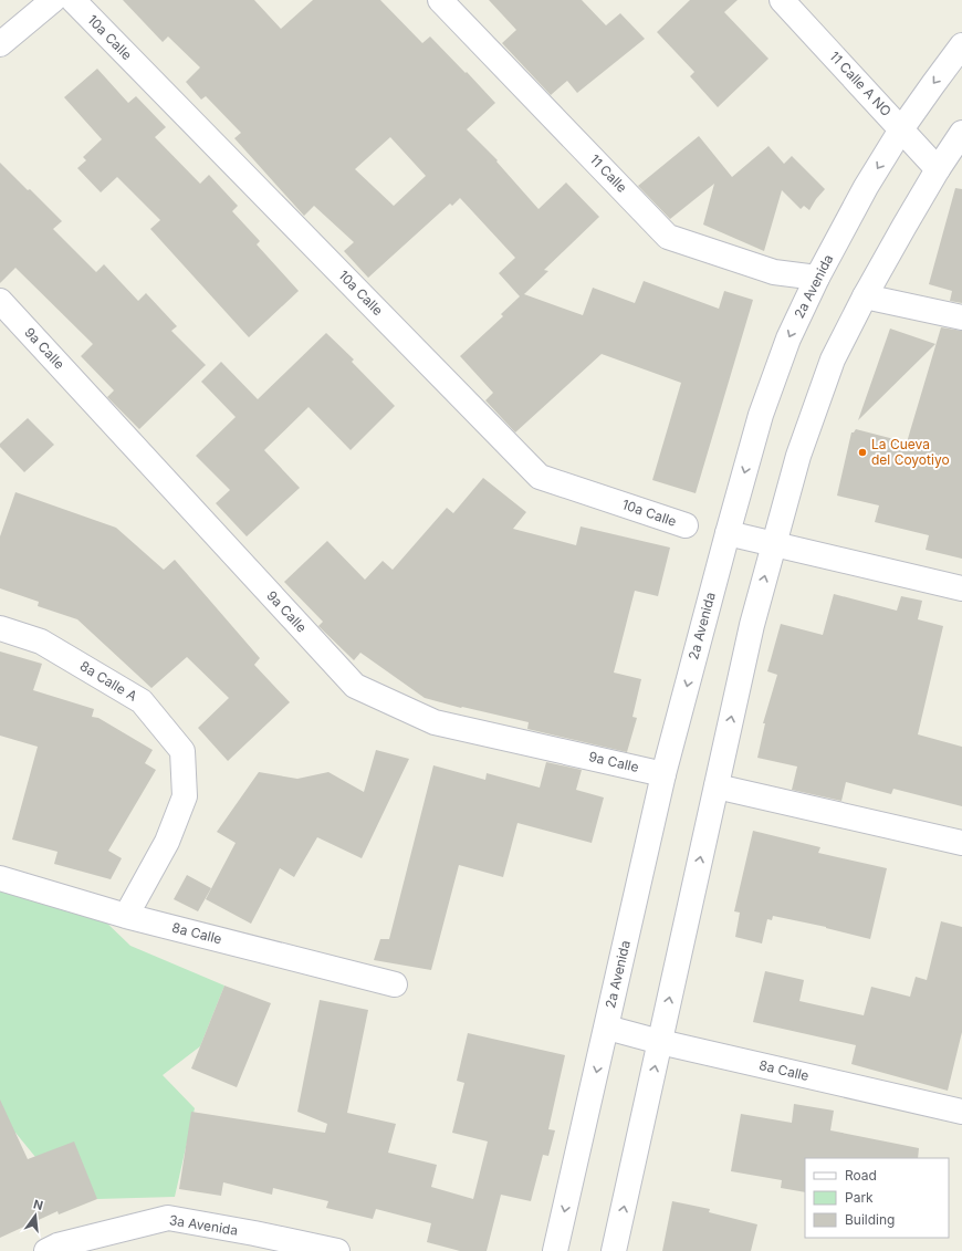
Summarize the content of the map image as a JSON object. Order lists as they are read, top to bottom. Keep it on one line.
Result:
{"streets":{"street":["10a Calle","11 Calle A NO","11 Calle","2a Avenida","9a Calle","8a Calle A","8a Calle","3a Avenida"]},"crossings":[["11 Calle A NO","2a Avenida"],["11 Calle","2a Avenida"],["2a Avenida","9a Calle"],["2a Avenida","8a Calle"],["8a Calle A","8a Calle"]],"places":["La Cueva del Coyotiyo"],"legend":["Road","Park","Building"],"north":"top"}
